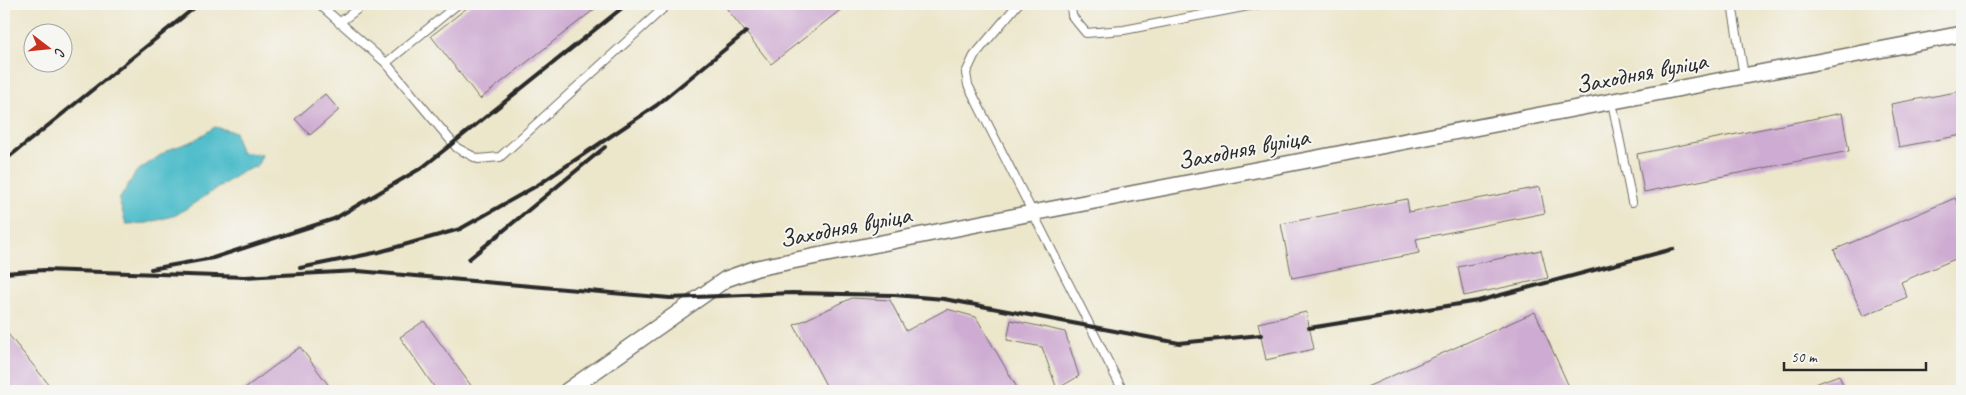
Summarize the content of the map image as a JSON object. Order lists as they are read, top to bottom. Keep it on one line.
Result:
{"streets":{"street":["Заходняя вуліца"]},"scale_bar":"50 m","north":"right"}
